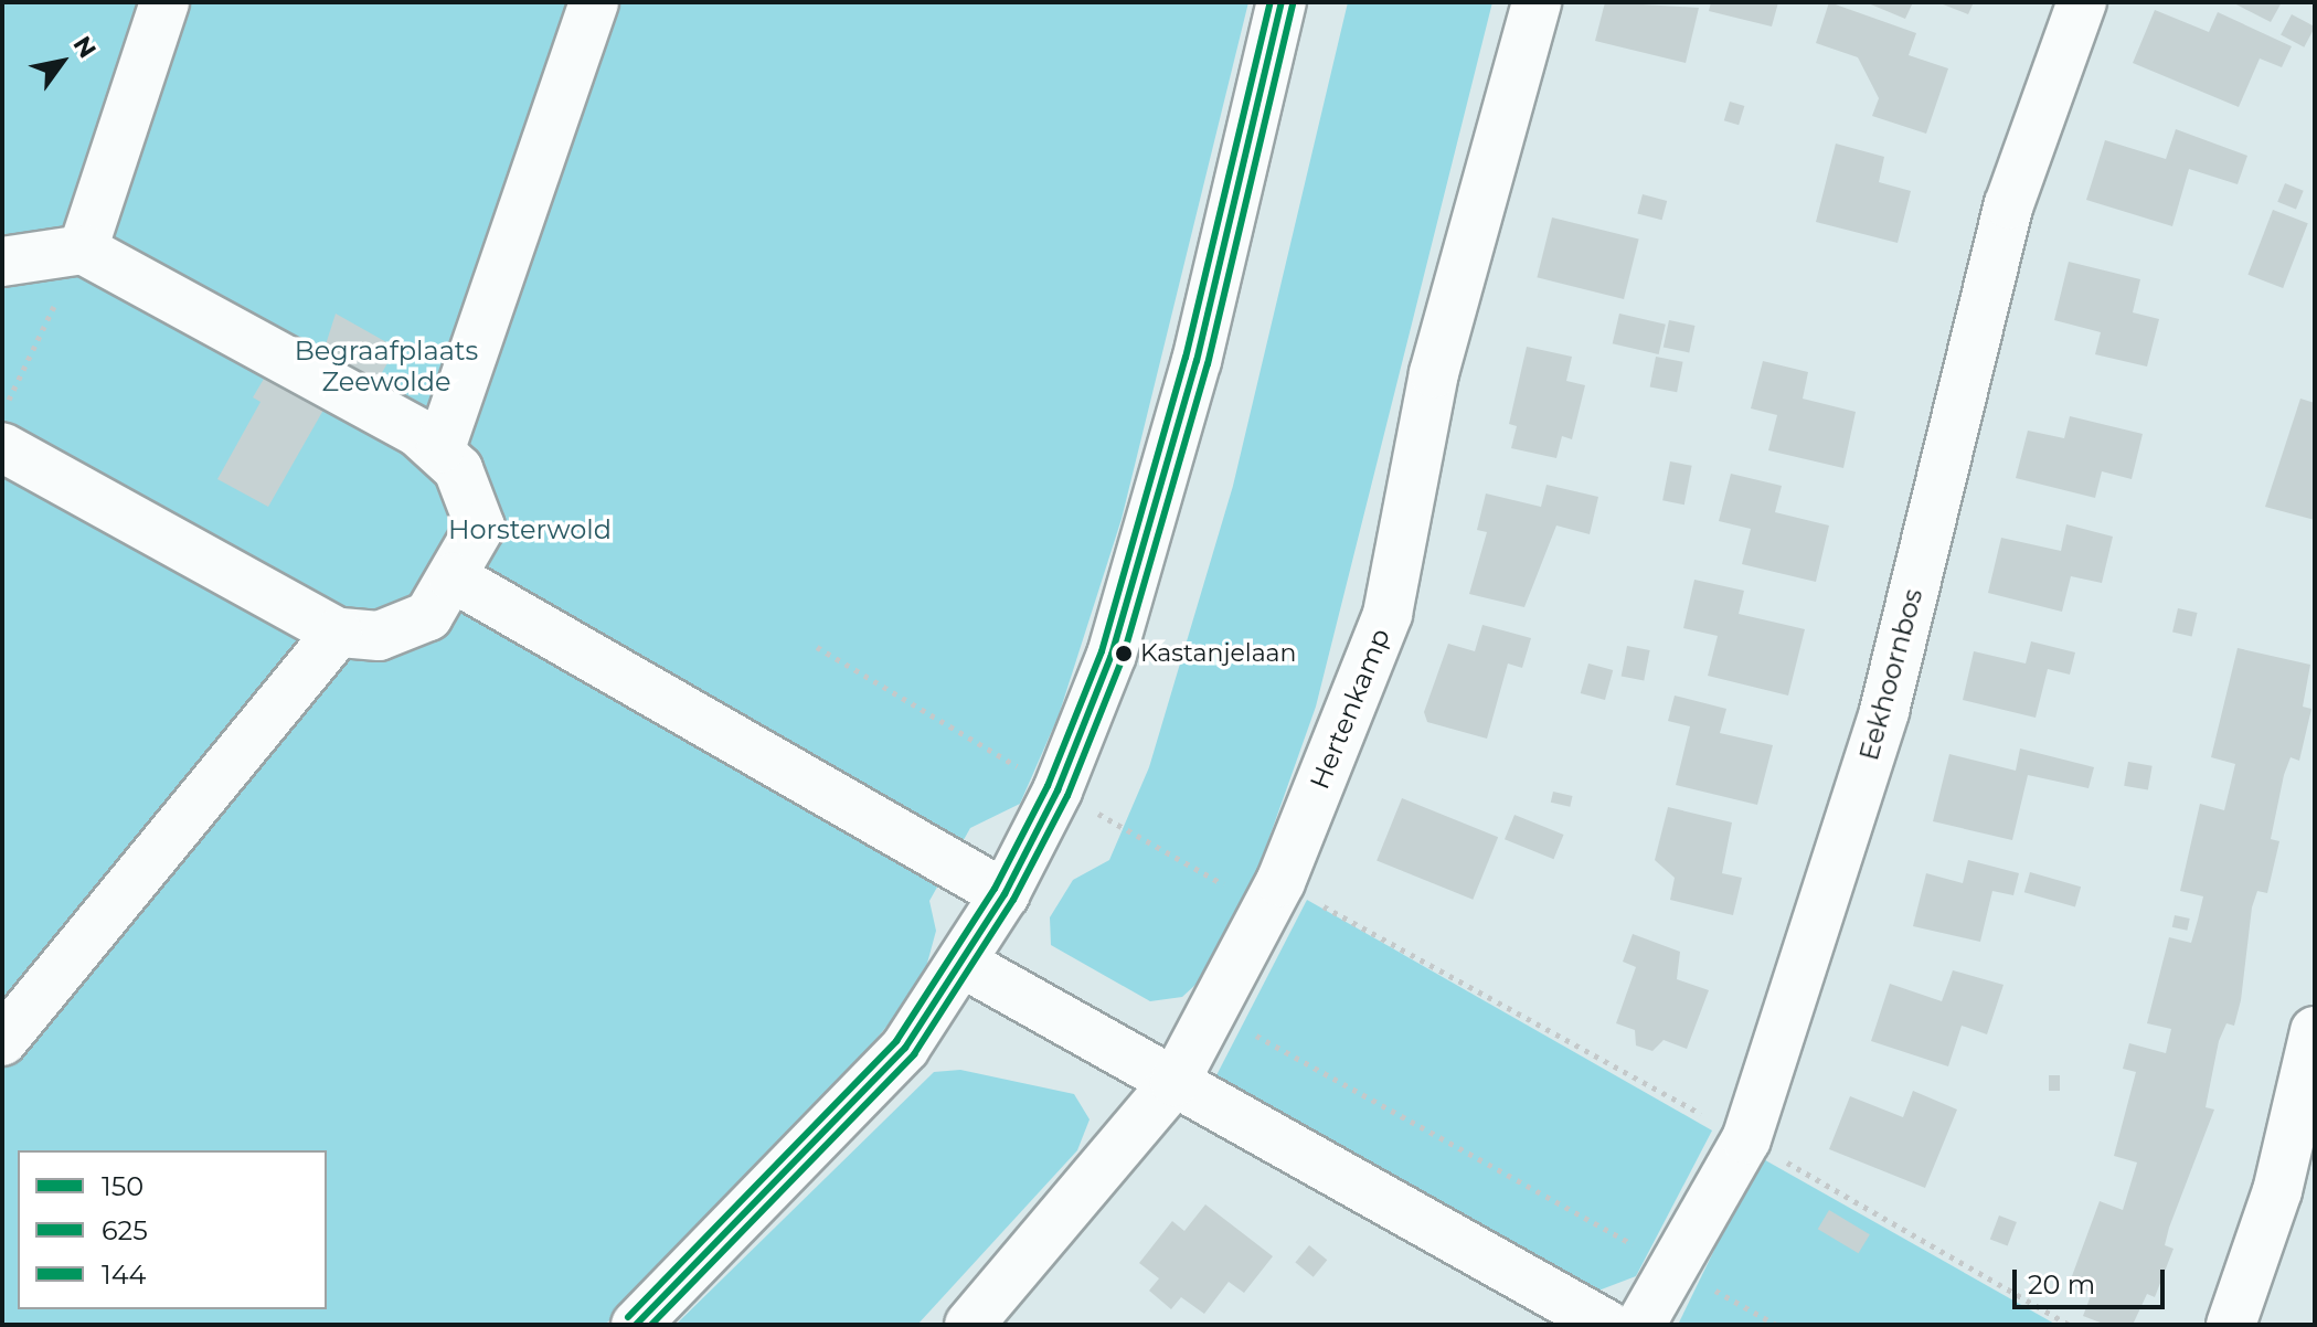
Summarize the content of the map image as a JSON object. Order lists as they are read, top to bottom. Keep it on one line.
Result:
{"streets":{"street":["Eekhoornbos","Hertenkamp"]},"parks":["Begraafplaats Zeewolde","Horsterwold"],"places":["Kastanjelaan"],"lines":["transit line 150","transit line 144","transit line 625"],"legend":["150","625","144"],"scale_bar":"20 m","north":"top right"}
